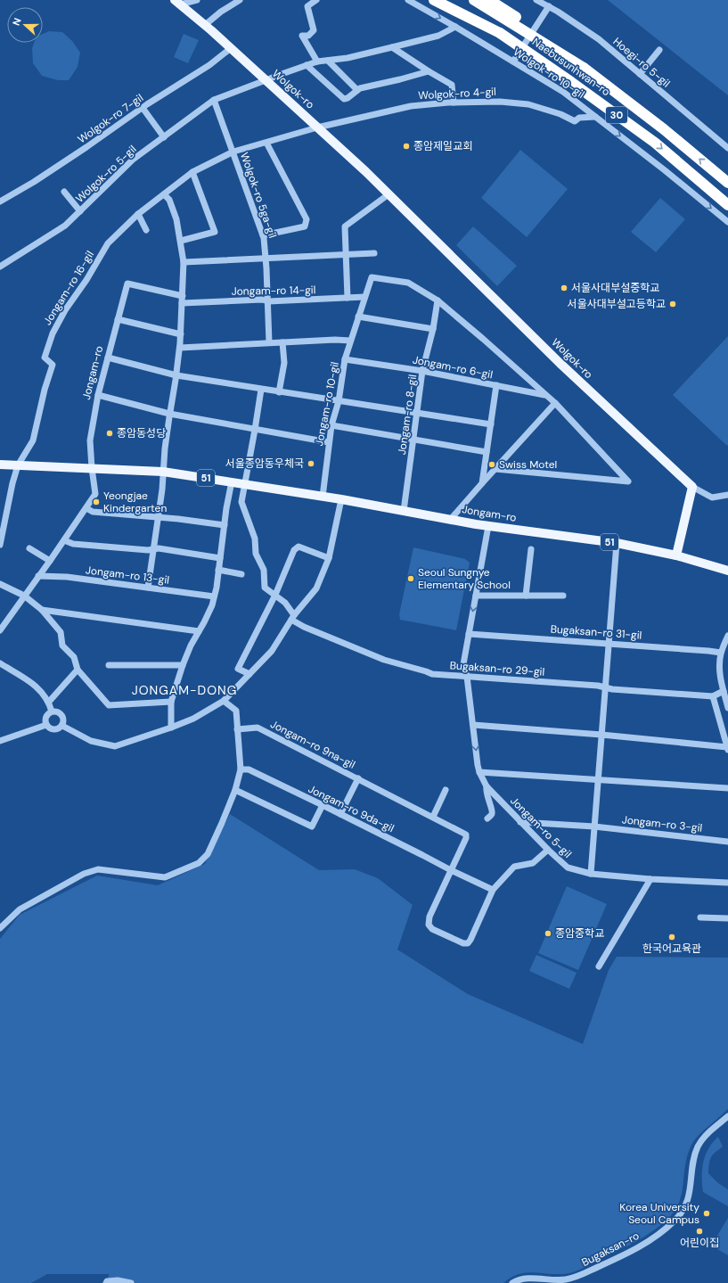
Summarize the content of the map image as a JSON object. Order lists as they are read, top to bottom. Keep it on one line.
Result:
{"streets":{"highway":["Naebusunhwan-ro","30"],"main road":["Wolgok-ro","Jongam-ro","51"],"street":["Hoegi-ro 5-gil","Wolgok-ro 10-gil","Wolgok-ro 4-gil","Wolgok-ro 7-gil","Wolgok-ro 5-gil","Wolgok-ro 5ga-gil","Jongam-ro 16-gil","Jongam-ro 14-gil","Jongam-ro 6-gil","Jongam-ro 10-gil","Jongam-ro 8-gil","Jongam-ro 13-gil","Bugaksan-ro 31-gil","Bugaksan-ro 29-gil","Jongam-ro 9na-gil","Jongam-ro 9da-gil","Jongam-ro 3-gil","Jongam-ro 5-gil","Bugaksan-ro"]},"crossings":[["Wolgok-ro 10-gil","Wolgok-ro 4-gil"],["Wolgok-ro","Wolgok-ro 4-gil"],["Wolgok-ro","Wolgok-ro 7-gil"],["Wolgok-ro","Wolgok-ro 5-gil"],["Wolgok-ro","Jongam-ro 16-gil"],["Wolgok-ro 4-gil","Jongam-ro 16-gil"],["Wolgok-ro 5-gil","Wolgok-ro 5ga-gil"],["Wolgok-ro 5ga-gil","Jongam-ro 16-gil"],["Wolgok-ro 5ga-gil","Jongam-ro 14-gil"],["Jongam-ro 16-gil","Jongam-ro"],["Jongam-ro 14-gil","Jongam-ro 10-gil"],["Jongam-ro 6-gil","Jongam-ro 10-gil"],["Jongam-ro 6-gil","Jongam-ro 8-gil"],["Jongam-ro","Jongam-ro 10-gil"],["Jongam-ro","Jongam-ro 8-gil"],["Jongam-ro","Jongam-ro 5-gil"],["Jongam-ro 10-gil","Jongam-ro 8-gil"],["Bugaksan-ro 31-gil","Jongam-ro 5-gil"],["Bugaksan-ro 29-gil","Jongam-ro 5-gil"],["Jongam-ro 9na-gil","Jongam-ro 9da-gil"],["Jongam-ro 3-gil","Jongam-ro 5-gil"]],"one_way":["Wolgok-ro 10-gil"],"districts":["JONGAM-DONG"],"places":["종암제일교회","서울사대부설중학교","서울사대부설고등학교","종암동성당","서울종암동우체국","Swiss Motel","Yeongjae Kindergarten","Seoul Sungnye Elementary School","종암중학교","한국어교육관","Korea University Seoul Campus","어린이집"],"north":"left"}
